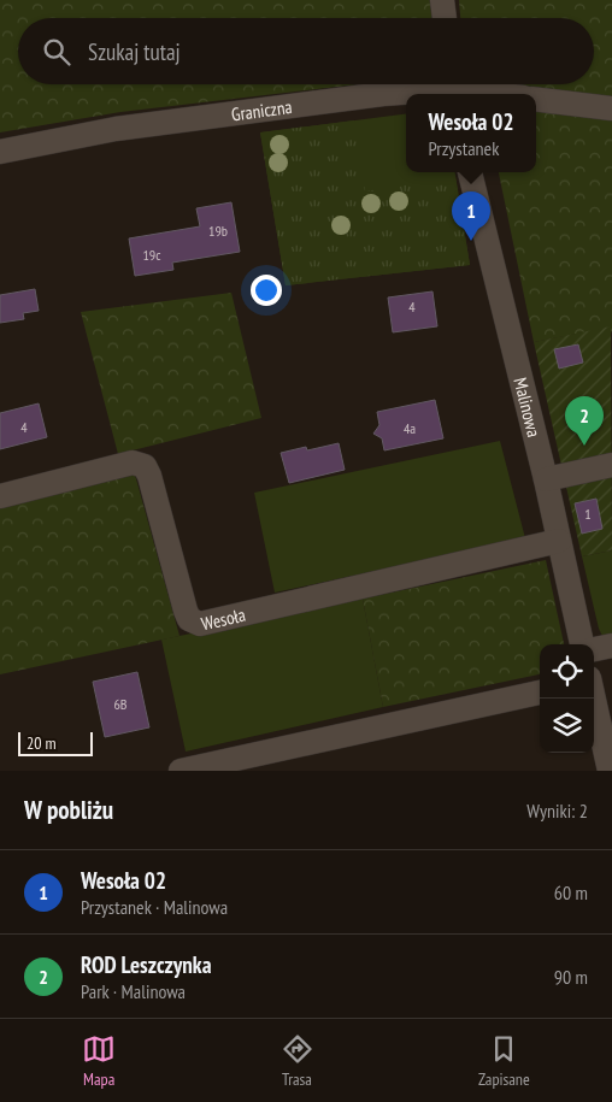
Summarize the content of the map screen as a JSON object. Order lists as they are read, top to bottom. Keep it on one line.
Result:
{"streets":{"street":["Graniczna","Malinowa","Wesoła"]},"crossings":[["Malinowa","Wesoła"]],"house_numbers":["19b","19c","4","4","4a","1","6B"],"scale_bar":"20 m","page":{"search":"Szukaj tutaj","popup":["Wesoła 02","Przystanek"],"pins":["1","2"],"scale":"20 m","heading":["W pobliżu","Wyniki: 2"],"list":[{"mark":"1","name":"Wesoła 02","note":"Przystanek · Malinowa","value":"60 m"},{"mark":"2","name":"ROD Leszczynka","note":"Park · Malinowa","value":"90 m"}],"nav":["Mapa","Trasa","Zapisane"]}}
